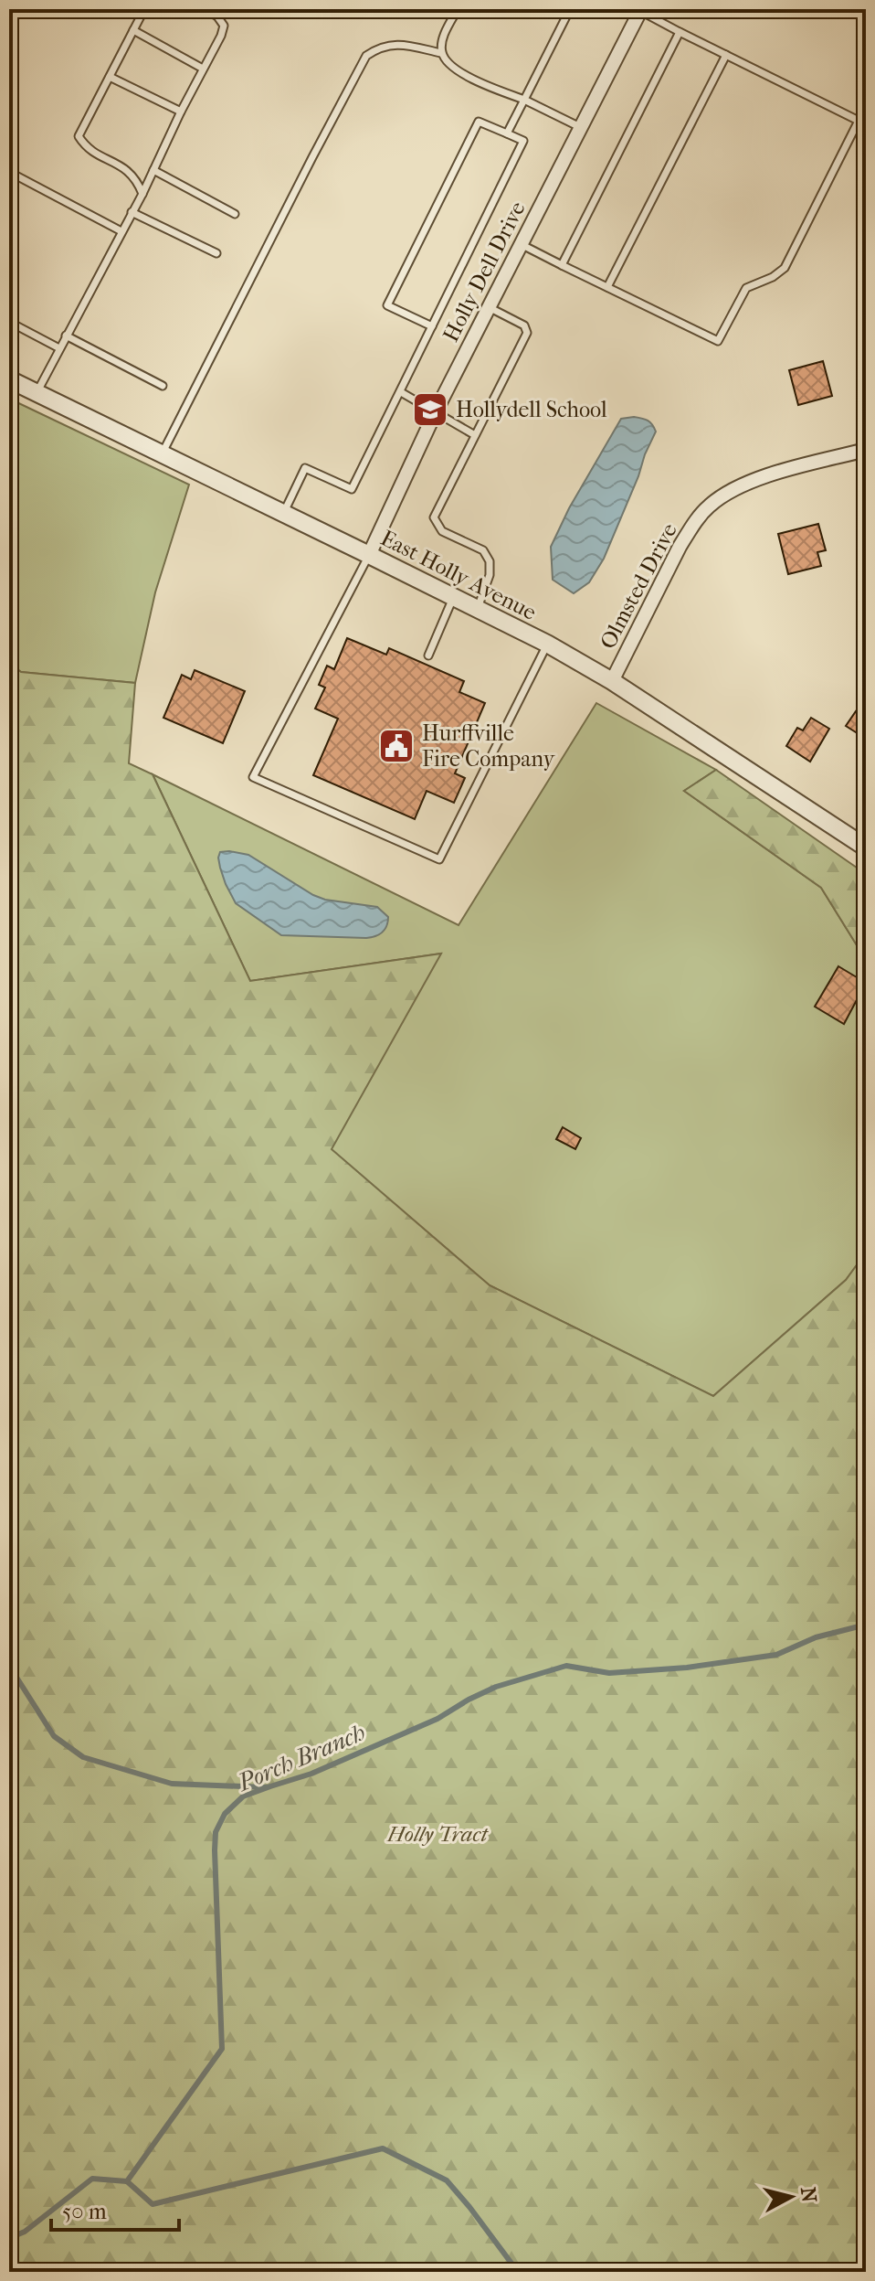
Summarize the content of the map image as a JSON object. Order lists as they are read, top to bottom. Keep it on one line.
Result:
{"streets":{"street":["Holly Dell Drive","East Holly Avenue","Olmsted Drive"]},"crossings":[["Holly Dell Drive","East Holly Avenue"],["East Holly Avenue","Olmsted Drive"]],"water":["Porch Branch"],"parks":["Holly Tract"],"places":{"school or university":["Hollydell School"],"public building":["Hurffville Fire Company"]},"scale_bar":"50 m","north":"right"}
